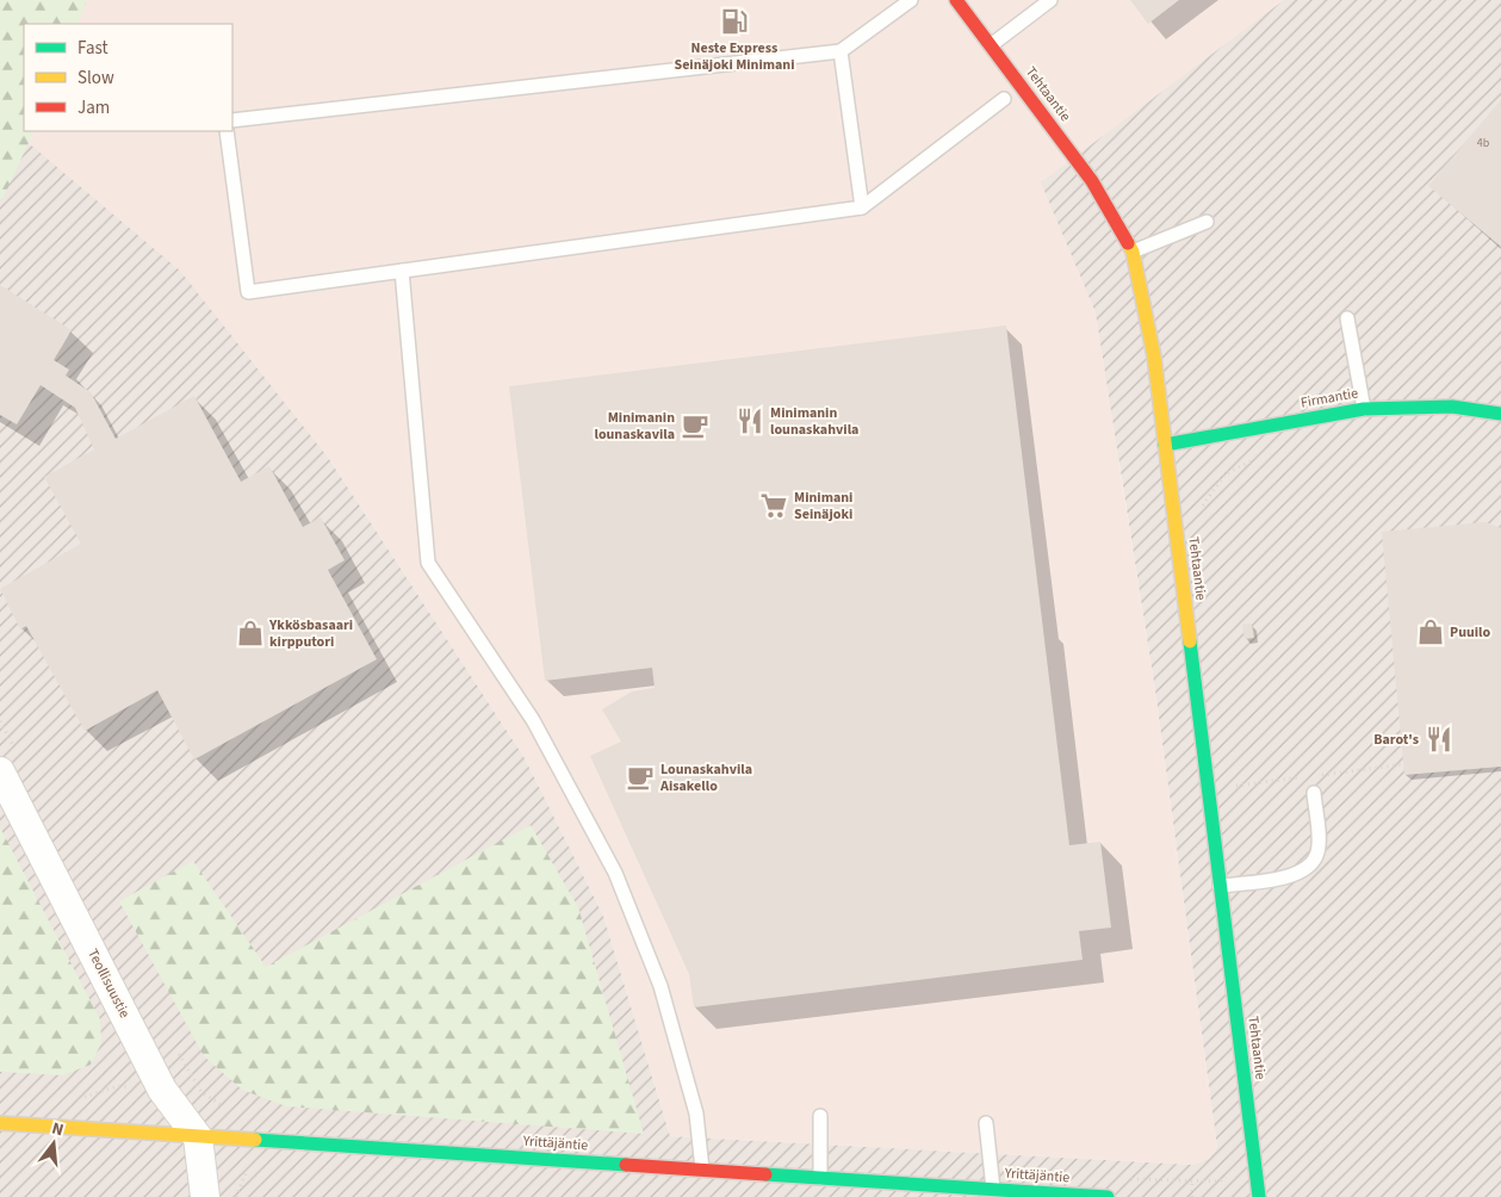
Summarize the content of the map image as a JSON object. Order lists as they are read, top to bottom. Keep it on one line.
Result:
{"streets":{"street":["Tehtaantie","Firmantie","Teollisuustie","Yrittäjäntie"]},"crossings":[["Tehtaantie","Firmantie"],["Teollisuustie","Yrittäjäntie"]],"places":{"fuel station":["Neste Express Seinäjoki Minimani"],"restaurant":["Minimanin lounaskahvila","Barot's"],"cafe":["Minimanin lounaskavila","Lounaskahvila Aisakello"],"supermarket":["Minimani Seinäjoki"],"shop":["Puuilo","Ykkösbasaari kirpputori"]},"house_numbers":["4b"],"legend":["Fast","Slow","Jam"],"north":"top"}
